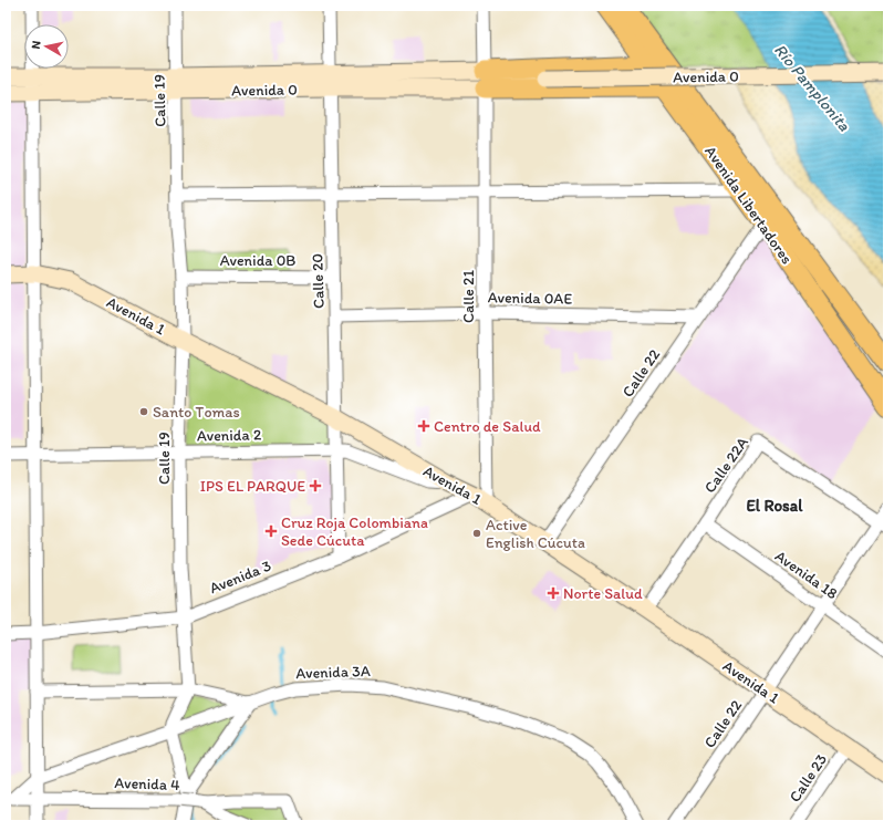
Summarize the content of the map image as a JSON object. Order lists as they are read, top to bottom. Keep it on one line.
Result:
{"streets":{"main road":["Avenida Libertadores"],"street":["Avenida 0","Calle 19","Avenida 0B","Calle 20","Calle 21","Avenida 0AE","Avenida 1","Calle 22","Avenida 2","Calle 22A","Avenida 18","Avenida 3","Avenida 3A","Calle 23","Avenida 4"]},"crossings":[["Avenida 0","Calle 19"],["Avenida 0","Calle 20"],["Avenida 0","Calle 21"],["Calle 19","Avenida 0B"],["Calle 19","Avenida 1"],["Calle 19","Avenida 2"],["Calle 19","Avenida 3"],["Calle 19","Avenida 3A"],["Avenida Libertadores","Calle 22"],["Avenida 0B","Calle 20"],["Calle 20","Avenida 0AE"],["Calle 20","Avenida 1"],["Calle 20","Avenida 2"],["Calle 20","Avenida 3"],["Calle 21","Avenida 0AE"],["Calle 21","Avenida 1"],["Avenida 0AE","Calle 22"],["Avenida 1","Calle 22"],["Avenida 1","Avenida 2"],["Avenida 1","Calle 22A"],["Avenida 1","Avenida 3"],["Avenida 1","Calle 23"],["Calle 22","Calle 22A"],["Calle 22","Avenida 18"],["Calle 22A","Avenida 18"]],"districts":["El Rosal"],"water":["Río Pamplonita"],"places":{"other":["Santo Tomas","Active English Cúcuta"],"health":["Centro de Salud","IPS EL PARQUE","Cruz Roja Colombiana Sede Cúcuta","Norte Salud"]},"north":"left"}
